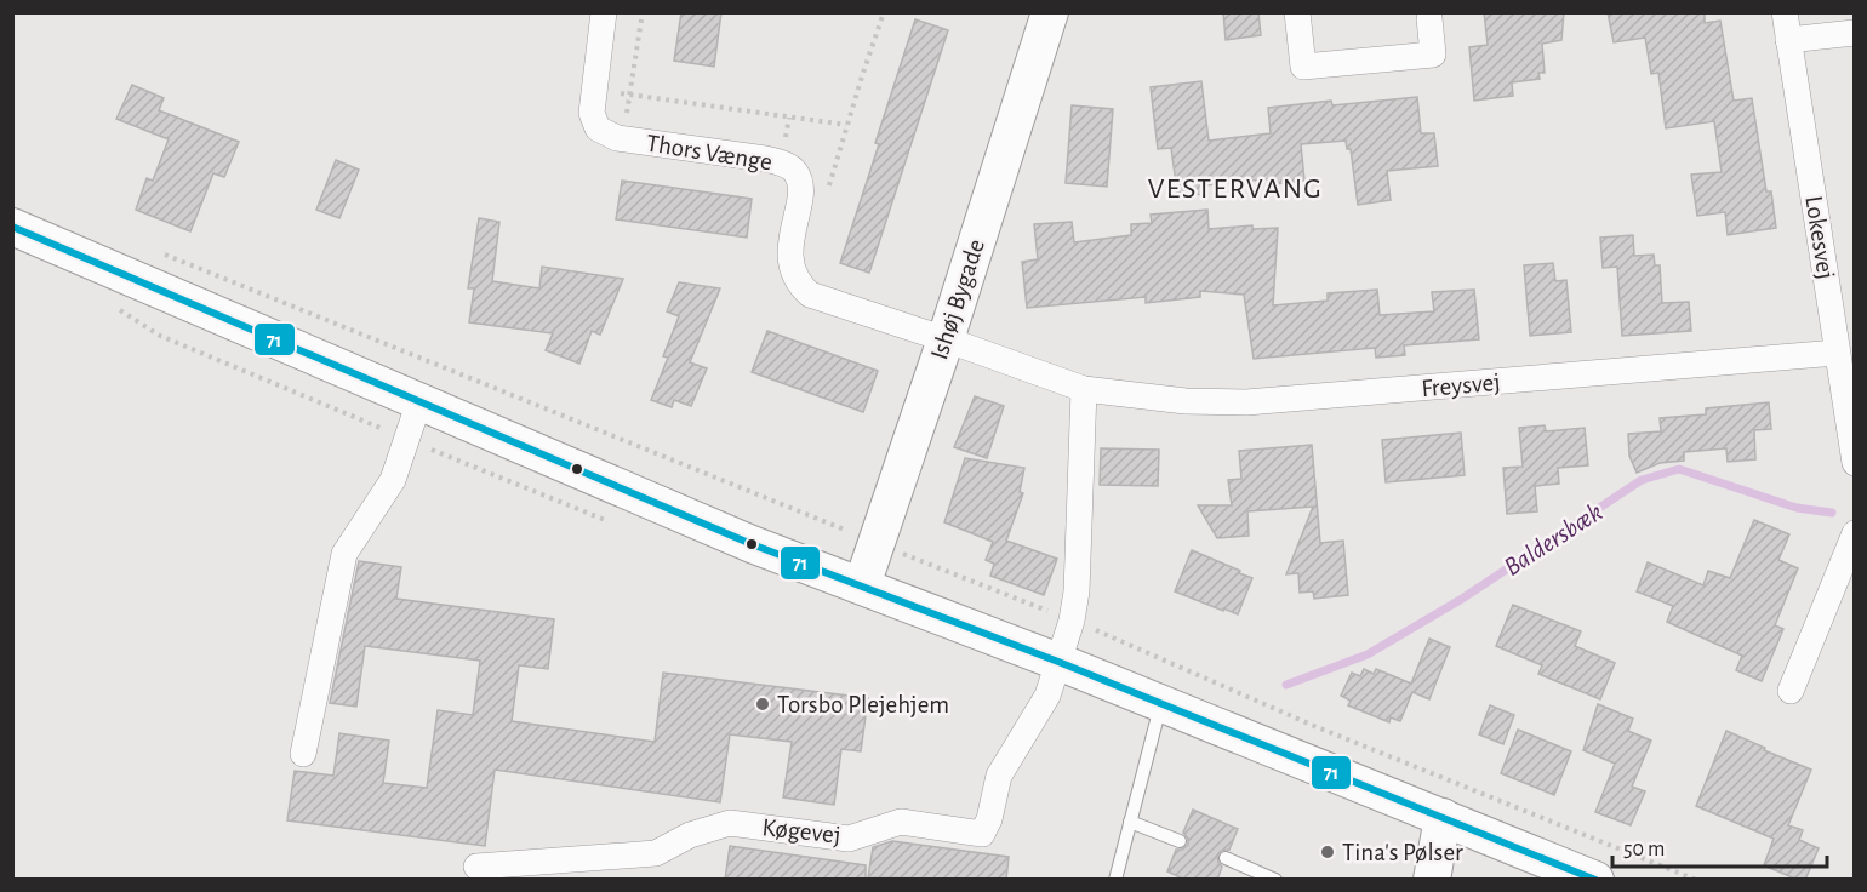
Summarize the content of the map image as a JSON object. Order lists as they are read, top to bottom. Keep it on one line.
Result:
{"streets":{"street":["Thors Vænge","Lokesvej","Ishøj Bygade","Freysvej","Køgevej"]},"crossings":[["Thors Vænge","Ishøj Bygade"],["Thors Vænge","Freysvej"],["Lokesvej","Freysvej"],["Ishøj Bygade","Freysvej"]],"districts":["VESTERVANG"],"water":["Baldersbæk"],"places":["Torsbo Plejehjem","Tina's Pølser"],"lines":["transit line 71"],"scale_bar":"50 m"}
